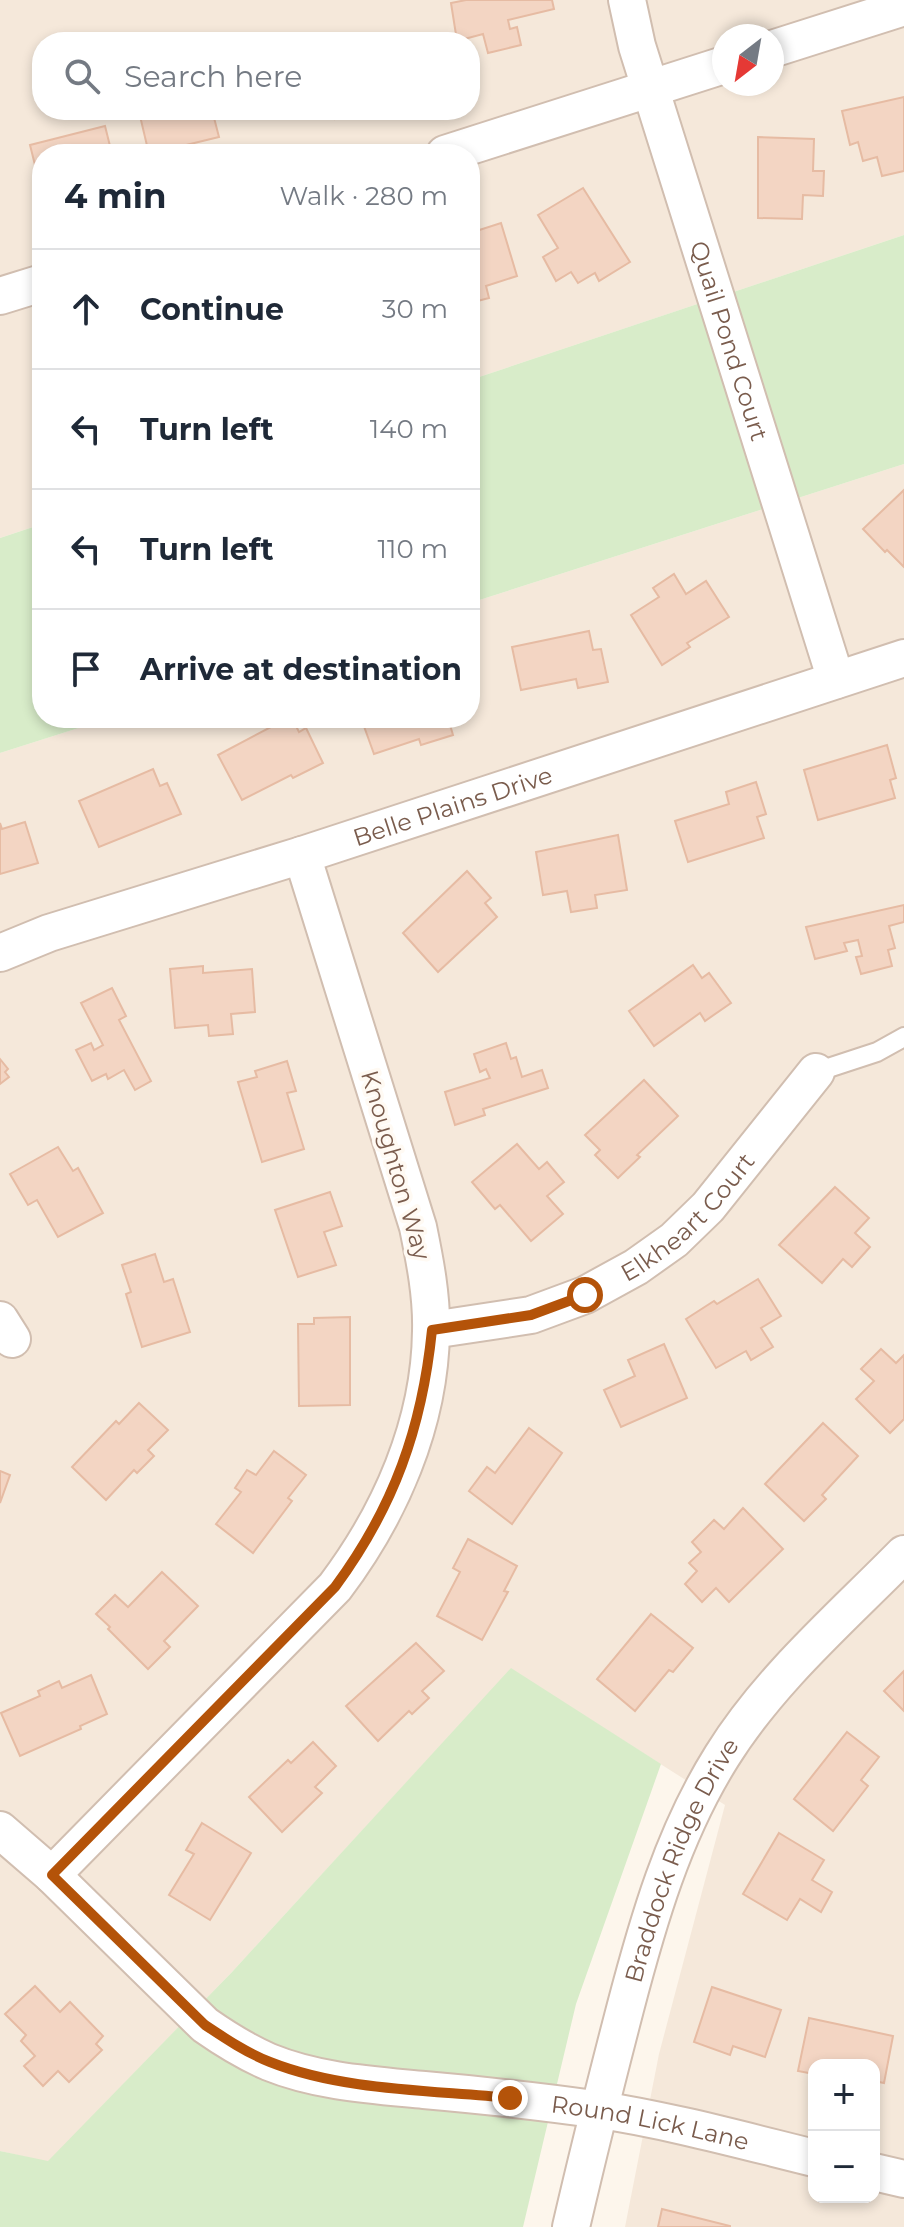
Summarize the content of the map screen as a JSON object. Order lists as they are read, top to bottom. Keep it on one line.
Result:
{"streets":{"street":["Quail Pond Court","Belle Plains Drive","Knoughton Way","Elkheart Court","Braddock Ridge Drive","Round Lick Lane"]},"crossings":[["Quail Pond Court","Belle Plains Drive"],["Belle Plains Drive","Knoughton Way"],["Knoughton Way","Elkheart Court"],["Knoughton Way","Round Lick Lane"],["Braddock Ridge Drive","Round Lick Lane"]],"north":"bottom left","page":{"search":"Search here","heading":["4 min","Walk · 280 m"],"list":[["Continue","30 m"],["Turn left","140 m"],["Turn left","110 m"],"Arrive at destination"],"map_buttons":["+","−"]}}
